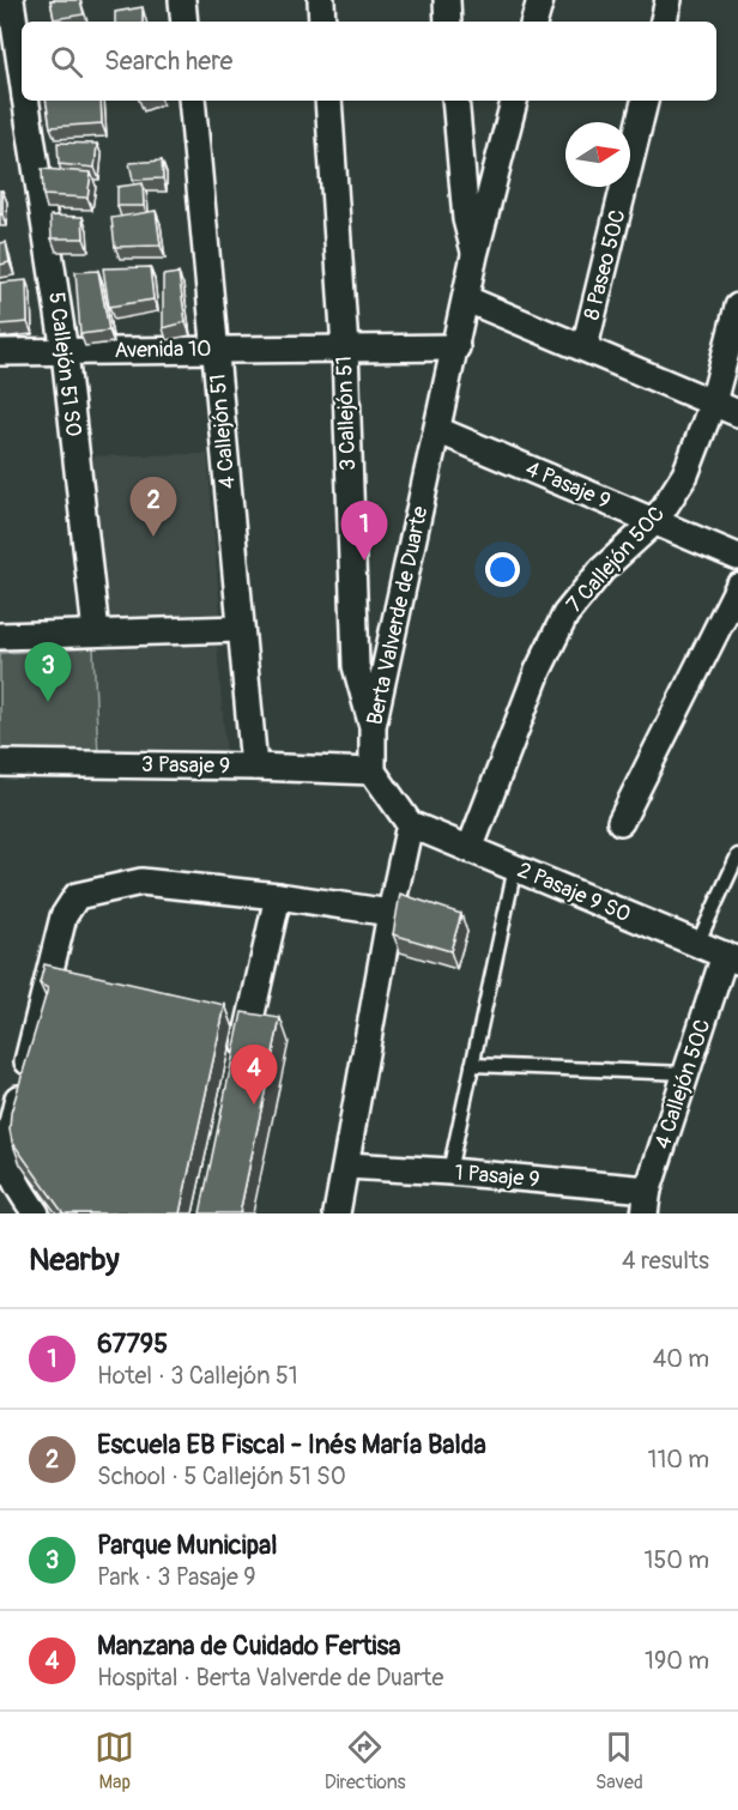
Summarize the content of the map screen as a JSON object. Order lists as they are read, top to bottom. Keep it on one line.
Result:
{"streets":{"street":["8 Paseo 50C","Avenida 10","5 Callejón 51 SO","3 Callejón 51","4 Callejón 51","4 Pasaje 9","7 Callejón 50C","Berta Valverde de Duarte","3 Pasaje 9","2 Pasaje 9 SO","4 Callejón 50C","1 Pasaje 9"]},"crossings":[["Avenida 10","5 Callejón 51 SO"],["Avenida 10","3 Callejón 51"],["Avenida 10","4 Callejón 51"],["Avenida 10","Berta Valverde de Duarte"],["3 Callejón 51","Berta Valverde de Duarte"],["4 Callejón 51","3 Pasaje 9"],["4 Pasaje 9","7 Callejón 50C"],["4 Pasaje 9","Berta Valverde de Duarte"],["7 Callejón 50C","2 Pasaje 9 SO"],["Berta Valverde de Duarte","3 Pasaje 9"],["2 Pasaje 9 SO","4 Callejón 50C"],["4 Callejón 50C","1 Pasaje 9"]],"north":"right","page":{"search":"Search here","pins":["2","1","3","4"],"heading":["Nearby","4 results"],"list":[{"mark":"1","name":"67795","note":"Hotel · 3 Callejón 51","value":"40 m"},{"mark":"2","name":"Escuela EB Fiscal - Inés María Balda","note":"School · 5 Callejón 51 SO","value":"110 m"},{"mark":"3","name":"Parque Municipal","note":"Park · 3 Pasaje 9","value":"150 m"},{"mark":"4","name":"Manzana de Cuidado Fertisa","note":"Hospital · Berta Valverde de Duarte","value":"190 m"}],"nav":["Map","Directions","Saved"]}}
